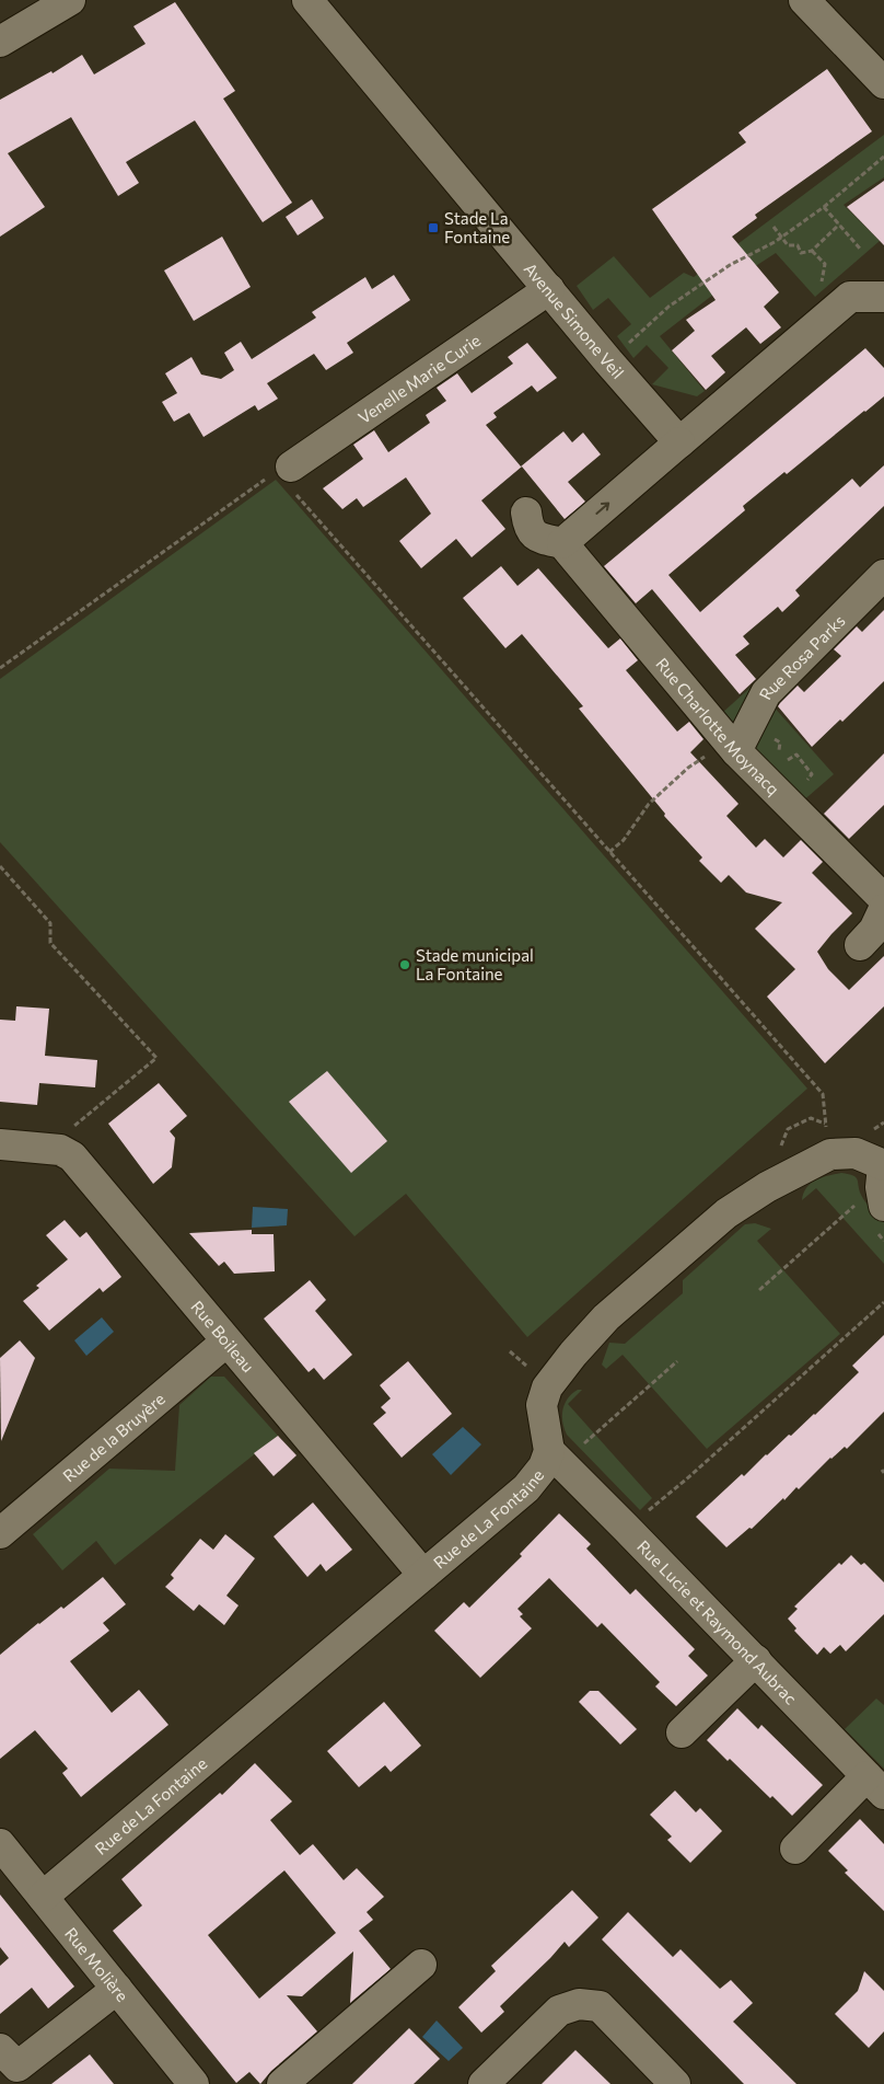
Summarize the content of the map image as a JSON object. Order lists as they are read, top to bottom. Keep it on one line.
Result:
{"streets":{"street":["Avenue Simone Veil","Venelle Marie Curie","Rue Rosa Parks","Rue Charlotte Moynacq","Rue Boileau","Rue de la Bruyère","Rue de La Fontaine","Rue Lucie et Raymond Aubrac","Rue Molière"]},"crossings":[["Avenue Simone Veil","Venelle Marie Curie"],["Rue Rosa Parks","Rue Charlotte Moynacq"],["Rue Boileau","Rue de la Bruyère"],["Rue Boileau","Rue de La Fontaine"],["Rue de La Fontaine","Rue Lucie et Raymond Aubrac"],["Rue de La Fontaine","Rue Molière"]],"places":{"transit":["Stade La Fontaine"],"other":["Stade municipal La Fontaine"]}}
